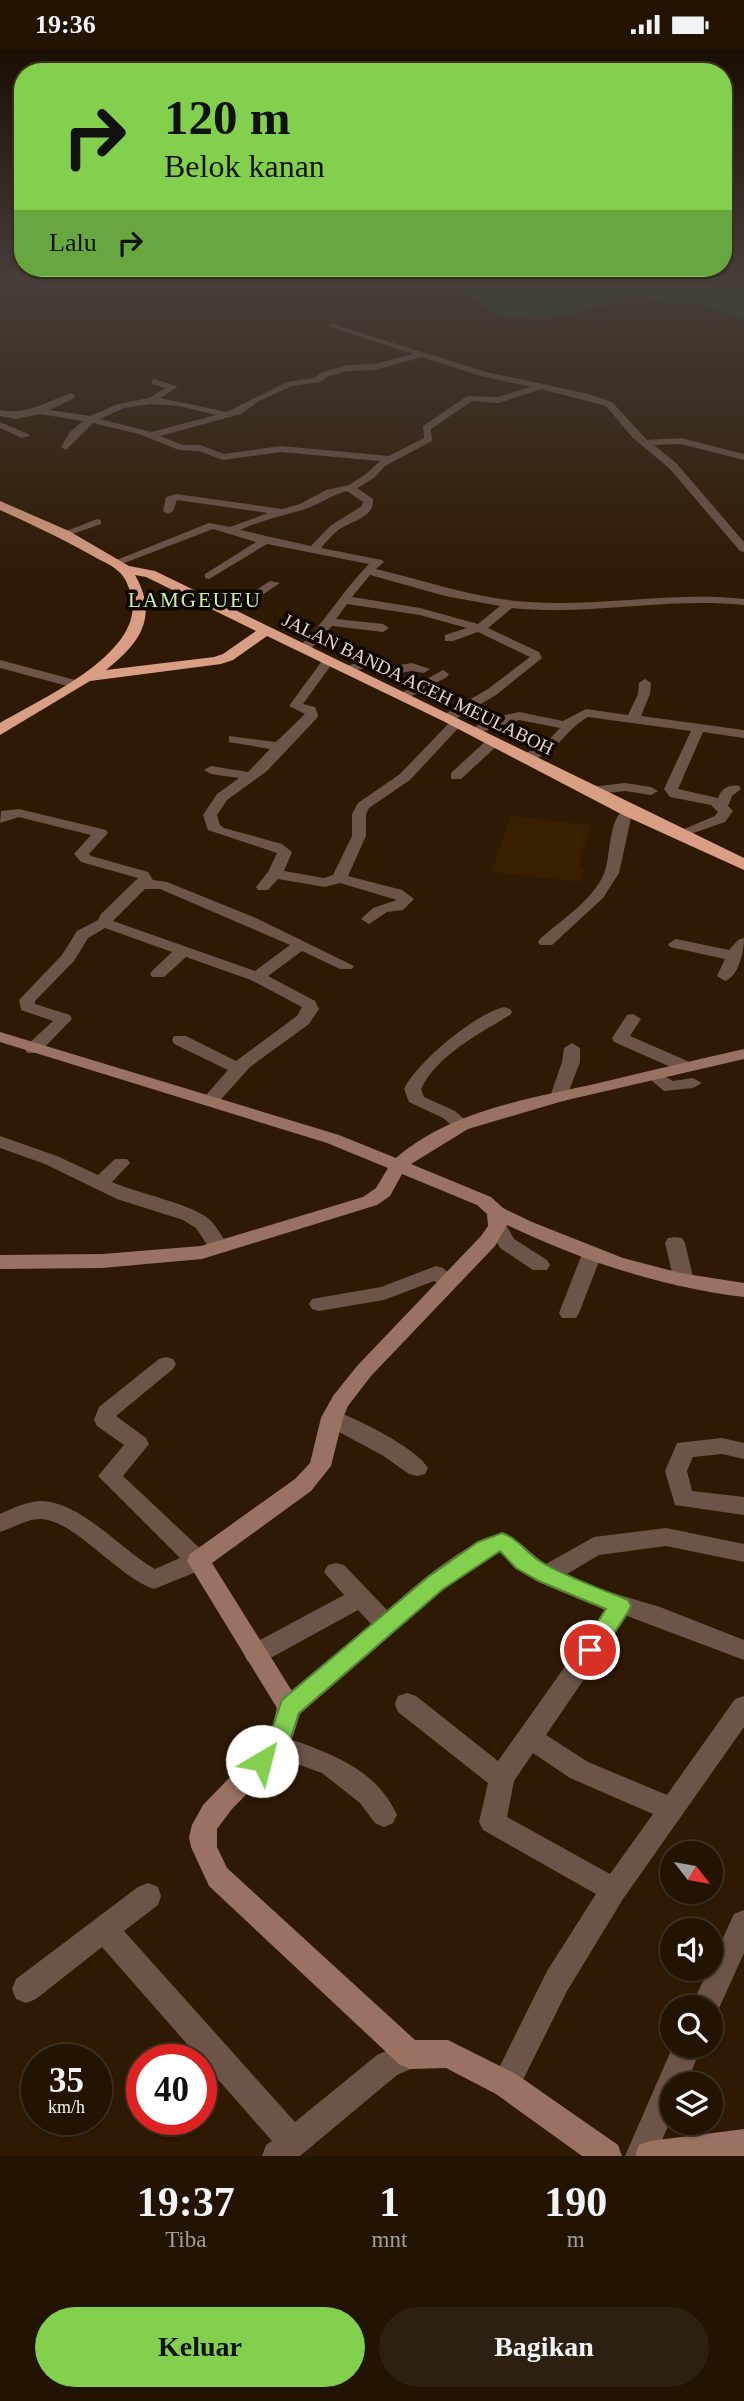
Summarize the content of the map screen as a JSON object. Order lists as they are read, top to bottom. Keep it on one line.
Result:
{"streets":{"highway":["JALAN BANDA ACEH MEULABOH"]},"districts":["LAMGEUEU"],"north":"bottom right","page":{"status":"19:36","turn":["120 m","Belok kanan"],"then":"Lalu","speed":"35 km/h","limit":"40","eta":["19:37","Tiba","1","mnt","190","m"],"buttons":["Keluar","Bagikan"]}}
